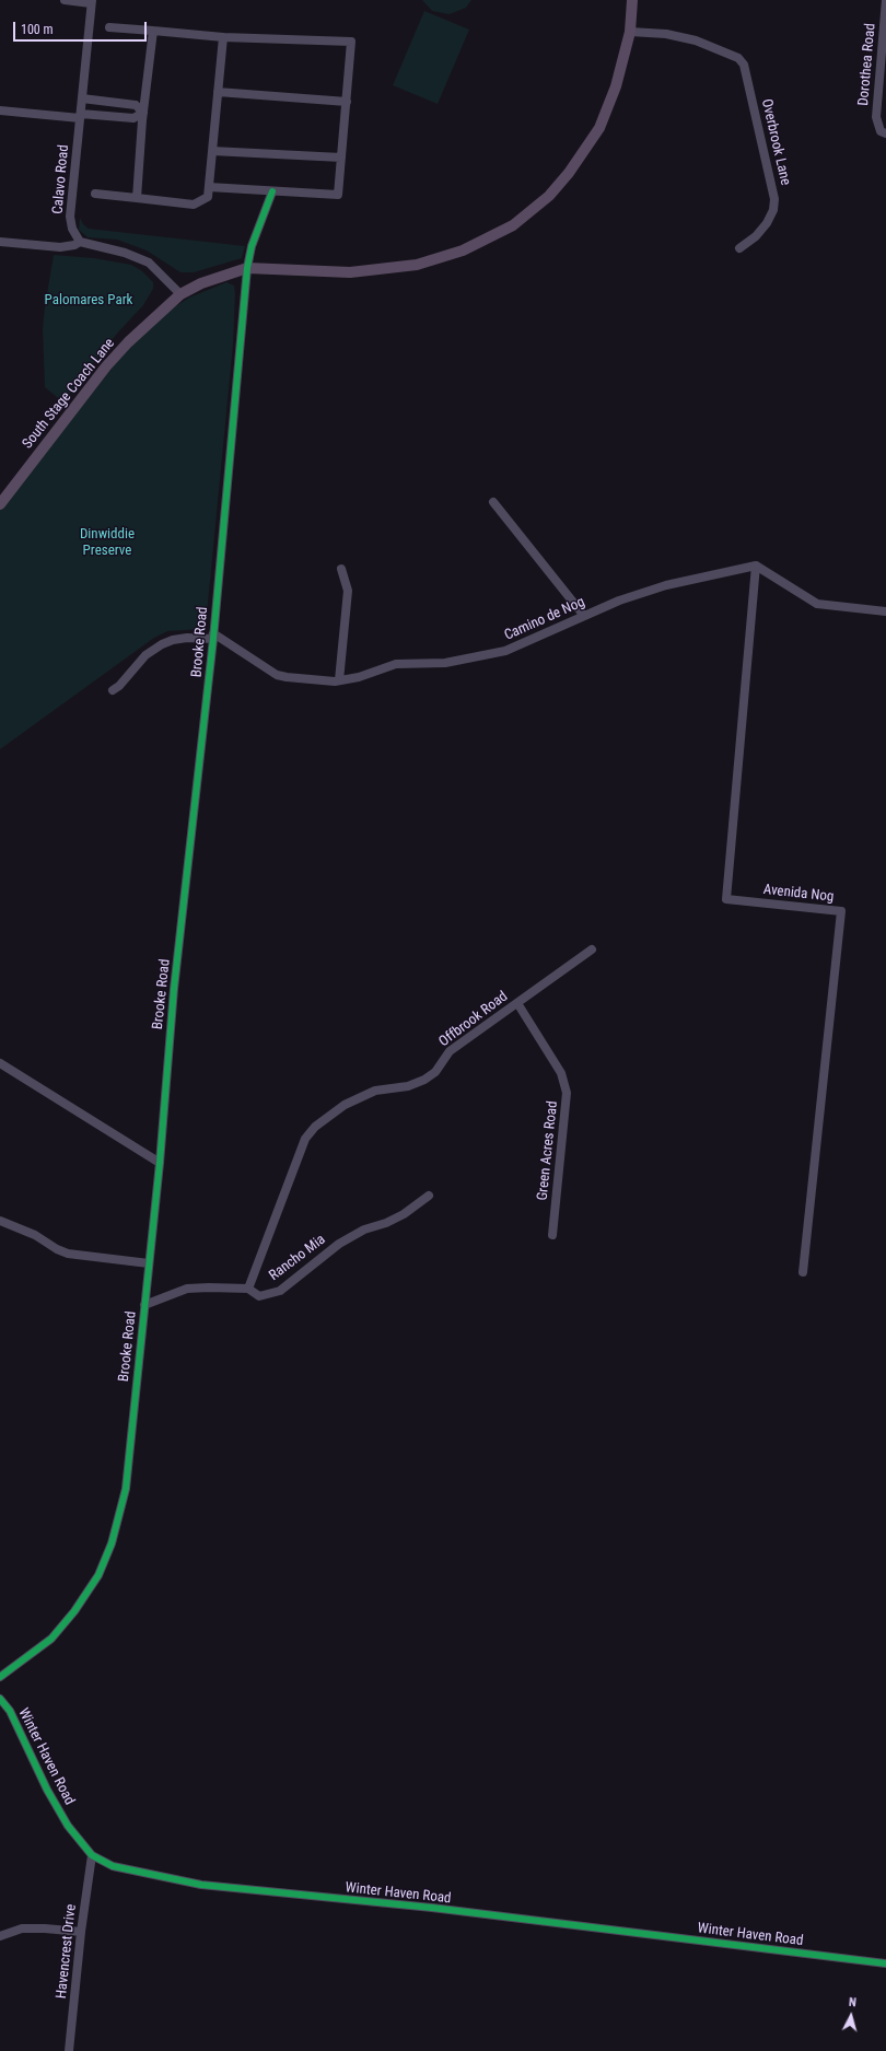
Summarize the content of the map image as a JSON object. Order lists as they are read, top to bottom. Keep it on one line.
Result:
{"streets":{"main road":["South Stage Coach Lane"],"street":["Dorothea Road","Overbrook Lane","Calavo Road","Camino de Nog","Brooke Road","Avenida Nog","Offbrook Road","Green Acres Road","Rancho Mia","Winter Haven Road","Havencrest Drive"]},"crossings":[["Overbrook Lane","South Stage Coach Lane"],["South Stage Coach Lane","Brooke Road"],["Camino de Nog","Brooke Road"],["Camino de Nog","Avenida Nog"],["Brooke Road","Rancho Mia"],["Offbrook Road","Green Acres Road"],["Offbrook Road","Rancho Mia"],["Winter Haven Road","Havencrest Drive"]],"parks":["Palomares Park","Dinwiddie Preserve"],"scale_bar":"100 m","north":"top"}
